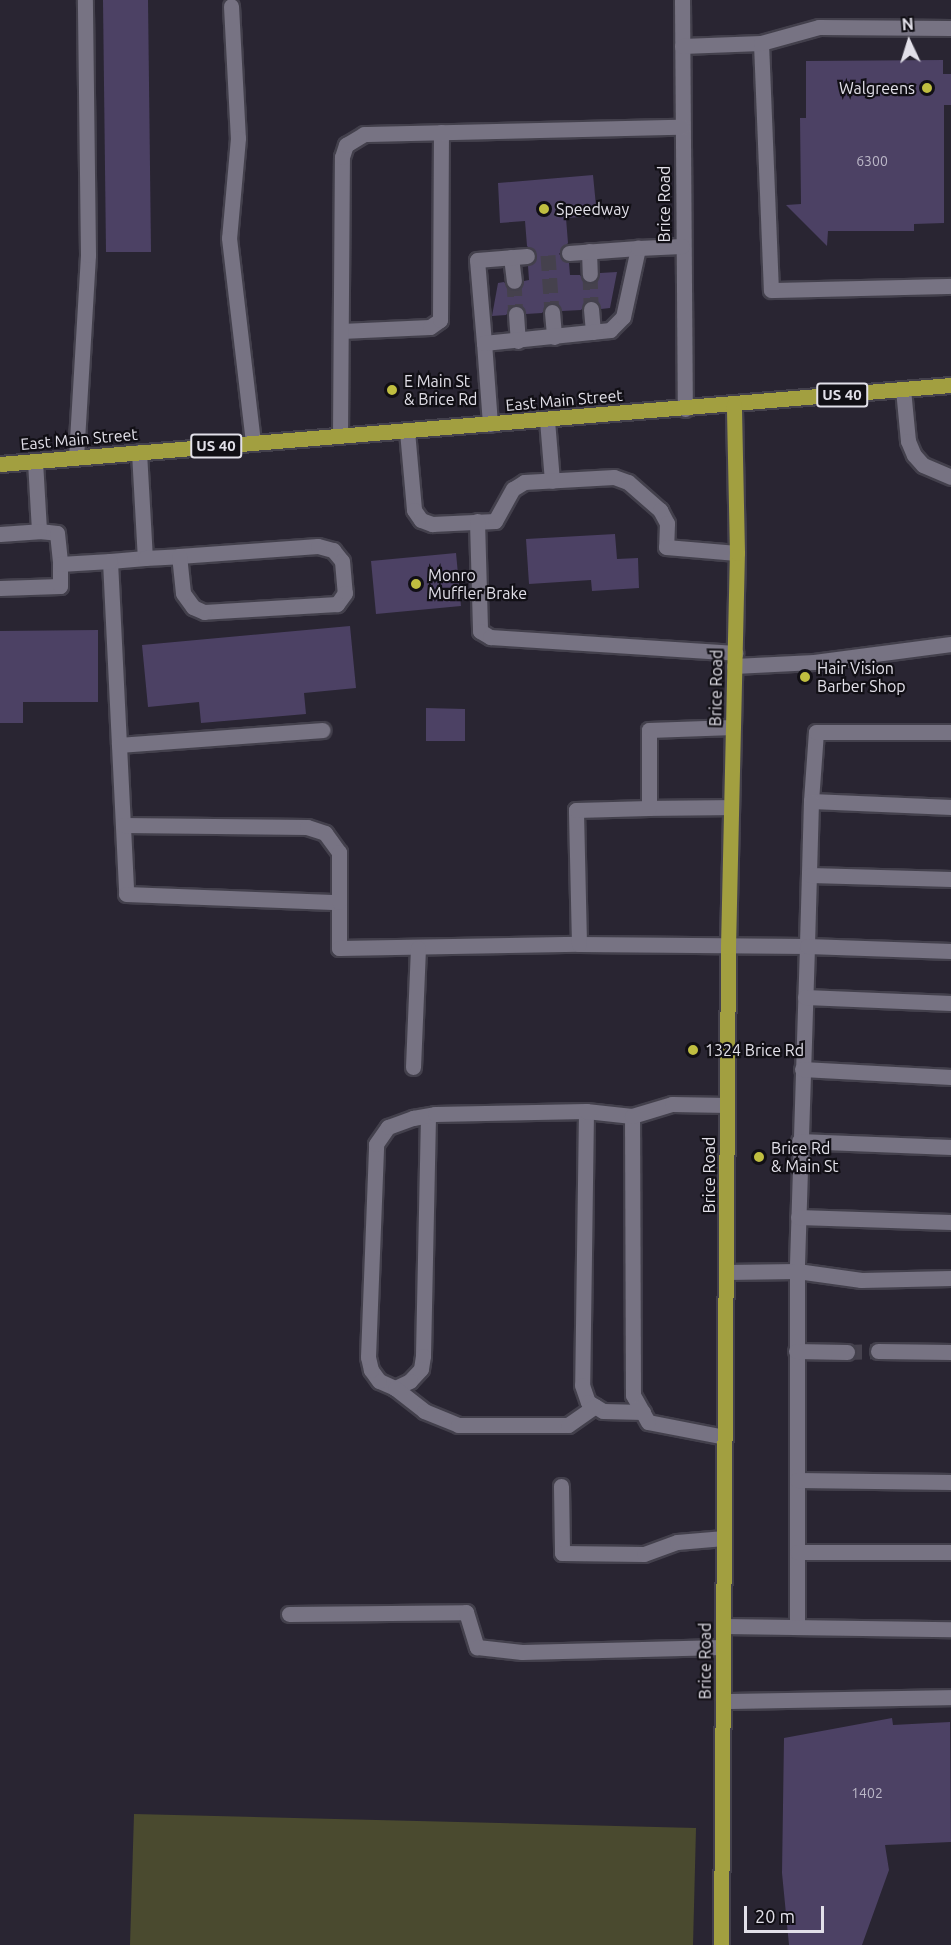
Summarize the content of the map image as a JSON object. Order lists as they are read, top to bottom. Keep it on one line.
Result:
{"streets":{"main road":["Brice Road","US 40","East Main Street"]},"crossings":[["Brice Road","East Main Street"]],"places":["Walgreens","Speedway","E Main St & Brice Rd","Monro Muffler Brake","Hair Vision Barber Shop","1324 Brice Rd","Brice Rd & Main St"],"house_numbers":["6300","1402"],"scale_bar":"20 m","north":"top"}
